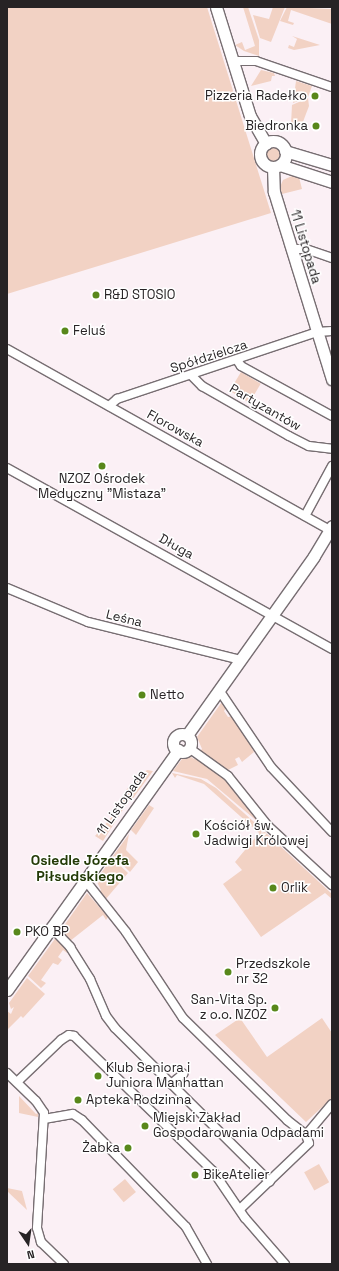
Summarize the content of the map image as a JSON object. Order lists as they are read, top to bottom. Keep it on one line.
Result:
{"streets":{"street":["11 Listopada","Spółdzielcza","Partyzantów","Florowska","Długa","Leśna"]},"crossings":[["11 Listopada","Spółdzielcza"],["Spółdzielcza","Partyzantów"],["Spółdzielcza","Florowska"]],"districts":["Osiedle Józefa Piłsudskiego"],"places":["Pizzeria Radełko","Biedronka","R&D STOSIO","Feluś","NZOZ Ośrodek Medyczny \"Mistaza\"","Netto","Kościół św. Jadwigi Królowej","Orlik","PKO BP","Przedszkole nr 32","San-Vita Sp. z o.o. NZOZ","Klub Seniora i Juniora Manhattan","Apteka Rodzinna","Miejski Zakład Gospodarowania Odpadami","Żabka","BikeAtelier"],"north":"bottom"}
